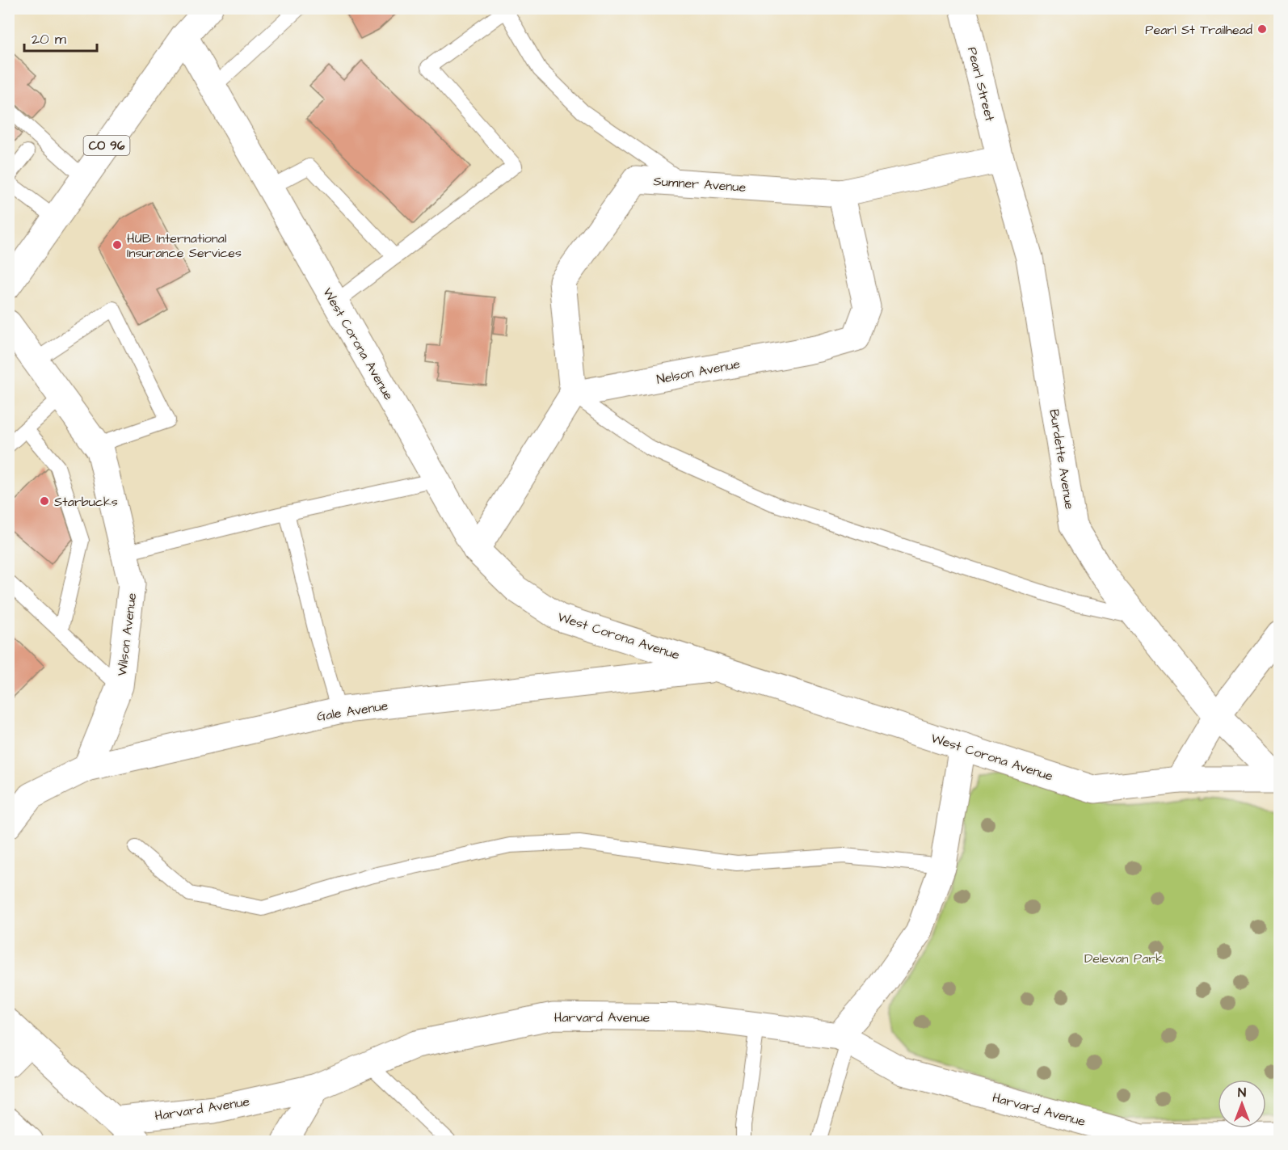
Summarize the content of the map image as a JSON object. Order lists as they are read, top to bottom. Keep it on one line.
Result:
{"streets":{"street":["Pearl Street","CO 96","Sumner Avenue","West Corona Avenue","Nelson Avenue","Burdette Avenue","Wilson Avenue","Gale Avenue","Harvard Avenue"]},"crossings":[["Pearl Street","Sumner Avenue"],["Pearl Street","Burdette Avenue"],["CO 96","West Corona Avenue"],["Sumner Avenue","Nelson Avenue"],["Sumner Avenue","Burdette Avenue"],["West Corona Avenue","Burdette Avenue"],["West Corona Avenue","Gale Avenue"],["Wilson Avenue","Gale Avenue"]],"parks":["Delevan Park"],"places":["Pearl St Trailhead","HUB International Insurance Services","Starbucks"],"scale_bar":"20 m","north":"top"}
